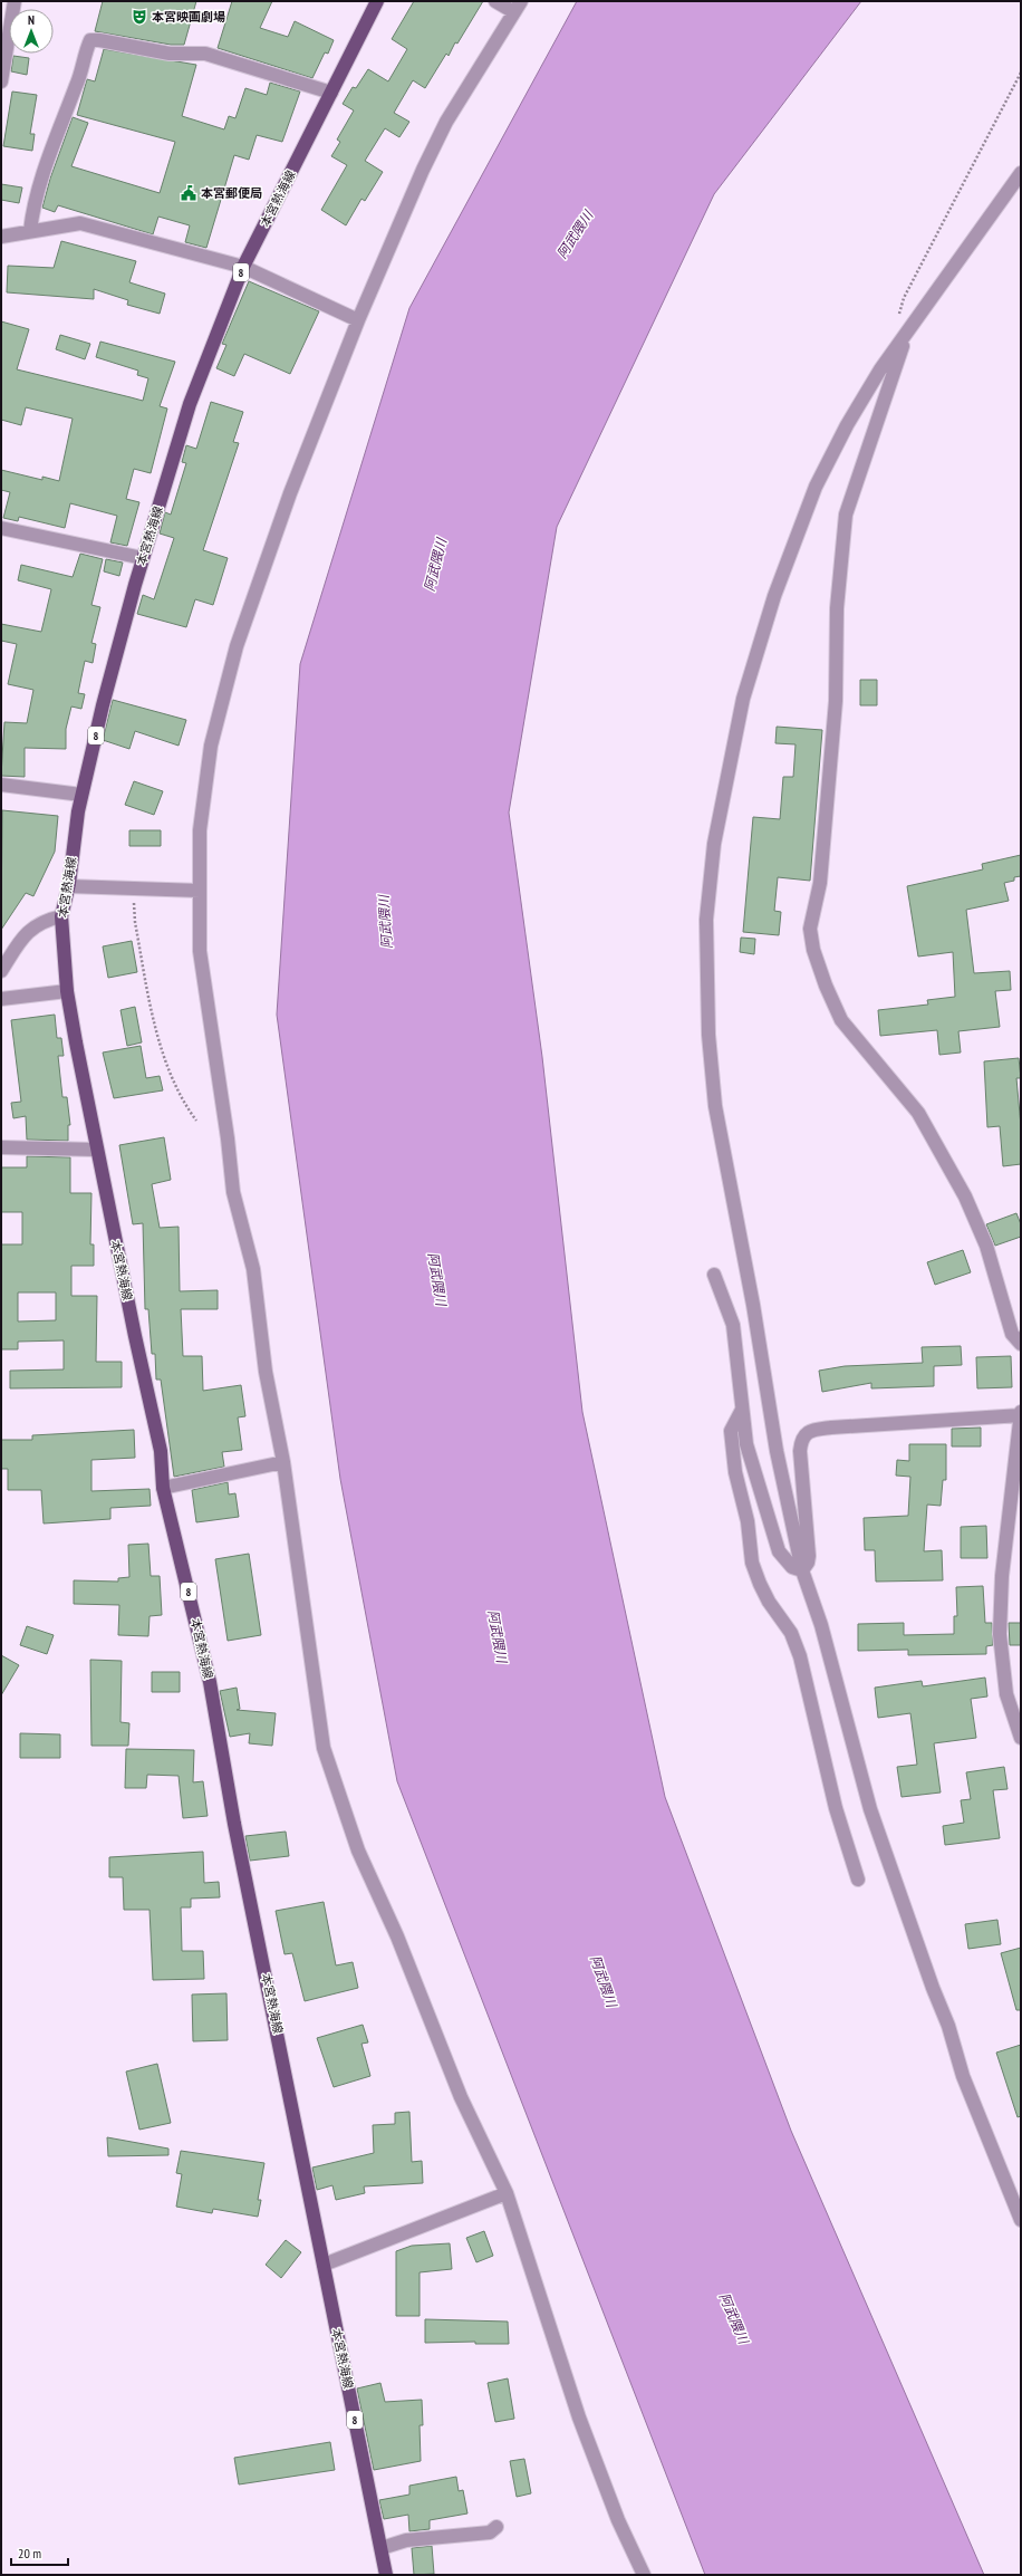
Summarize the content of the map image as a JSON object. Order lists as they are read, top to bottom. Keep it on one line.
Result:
{"streets":{"main road":["本宮熱海線","8"]},"water":["阿武隈川"],"places":{"theatre":["本宮映画劇場"],"public building":["本宮郵便局"]},"scale_bar":"20 m","north":"top"}
